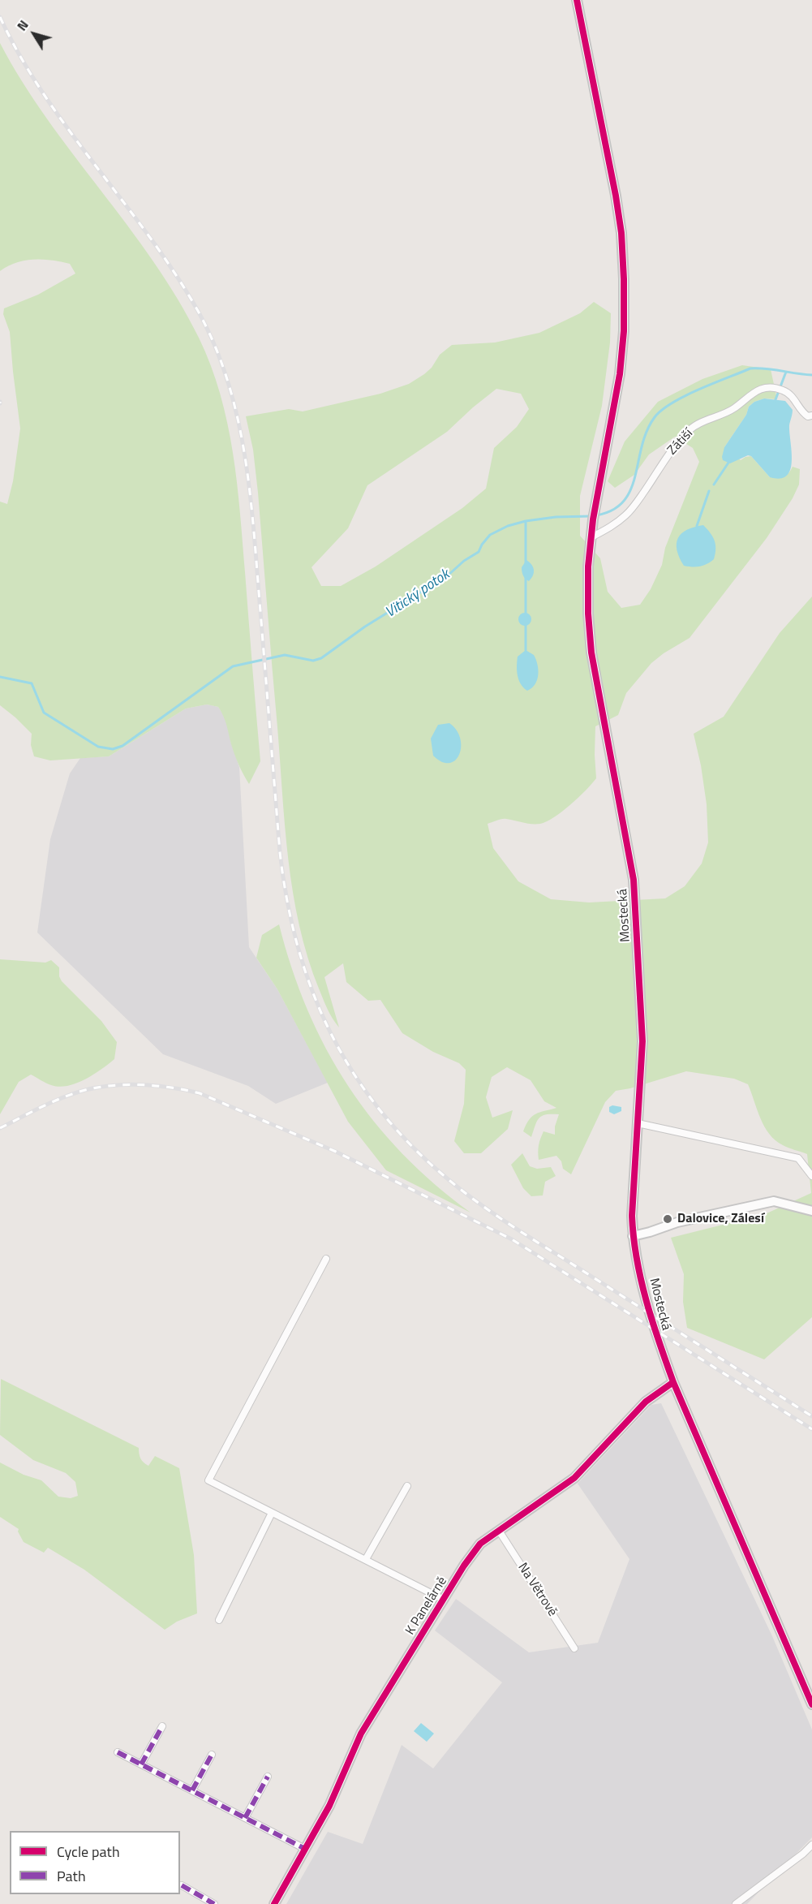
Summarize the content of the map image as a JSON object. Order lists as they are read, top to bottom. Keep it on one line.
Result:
{"streets":{"street":["Zátiší","Mostecká","Na Větrově","K Panelárně"]},"crossings":[["Zátiší","Mostecká"],["Mostecká","K Panelárně"],["Na Větrově","K Panelárně"]],"water":["Vitický potok"],"places":["Dalovice, Zálesí"],"legend":["Cycle path","Path"],"north":"top left"}
